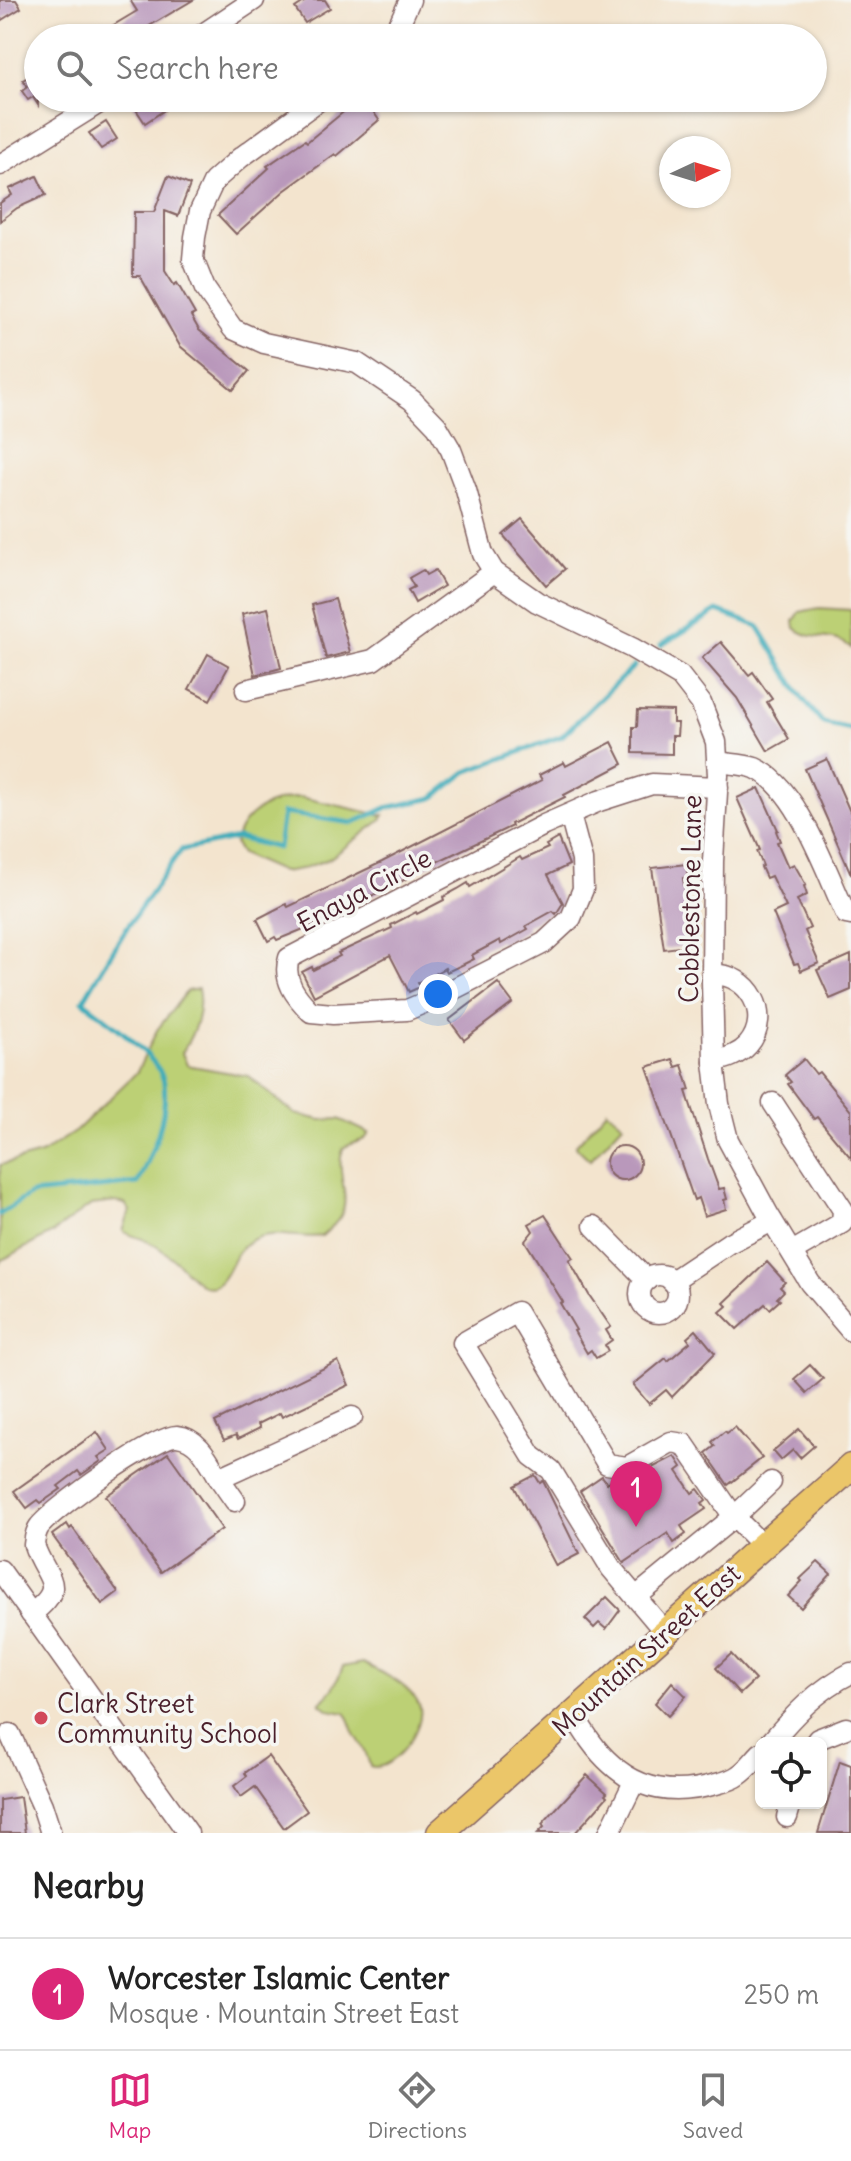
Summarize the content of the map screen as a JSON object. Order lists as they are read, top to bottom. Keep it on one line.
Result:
{"streets":{"main road":["Mountain Street East"],"street":["Enaya Circle","Cobblestone Lane"]},"crossings":[["Enaya Circle","Cobblestone Lane"]],"places":["Clark Street Community School"],"north":"right","page":{"search":"Search here","pins":"1","heading":"Nearby","list":[{"mark":"1","name":"Worcester Islamic Center","note":"Mosque · Mountain Street East","value":"250 m"}],"nav":["Map","Directions","Saved"]}}
